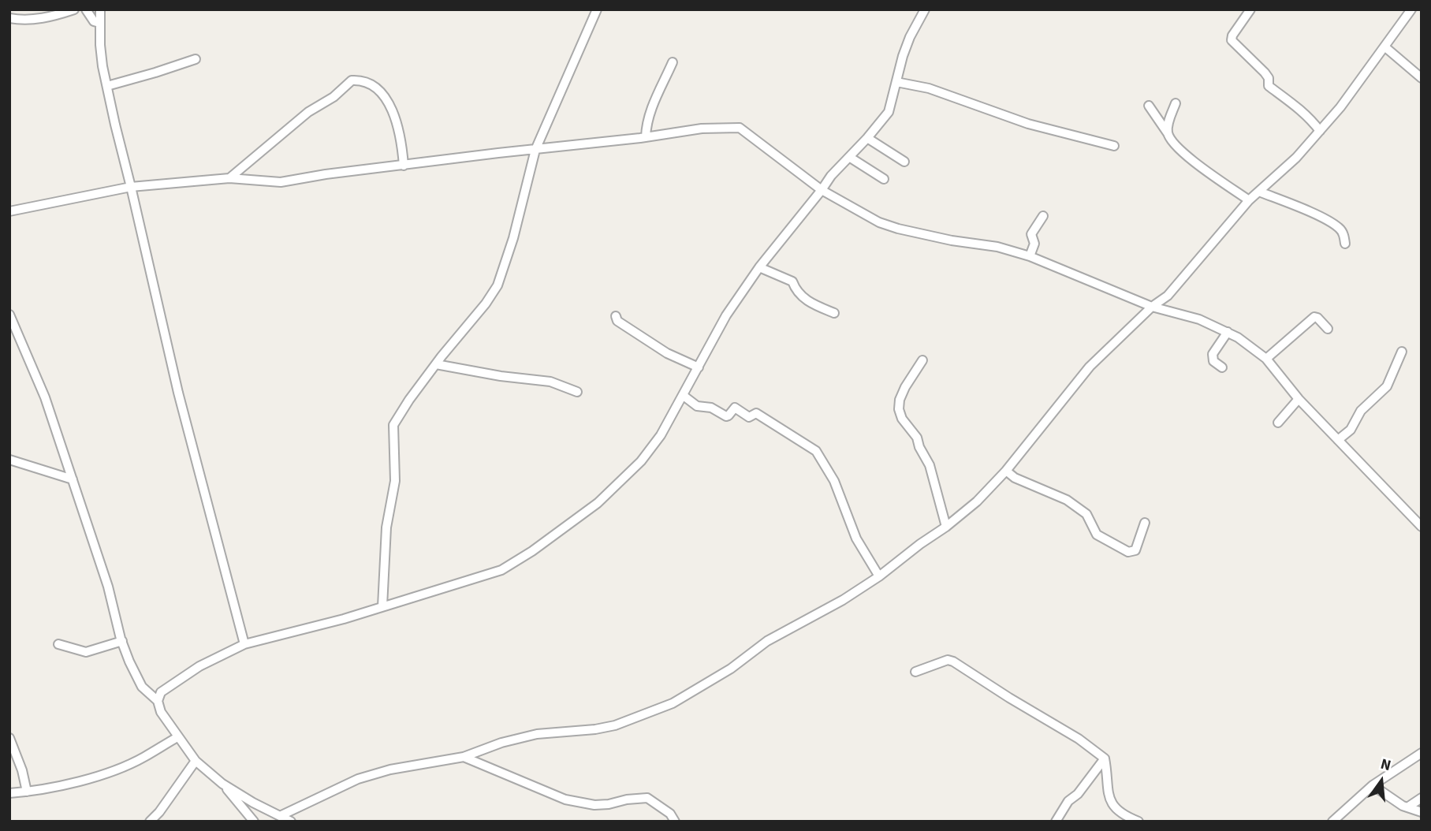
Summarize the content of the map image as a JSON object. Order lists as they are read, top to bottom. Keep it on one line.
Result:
{"north":"top"}
